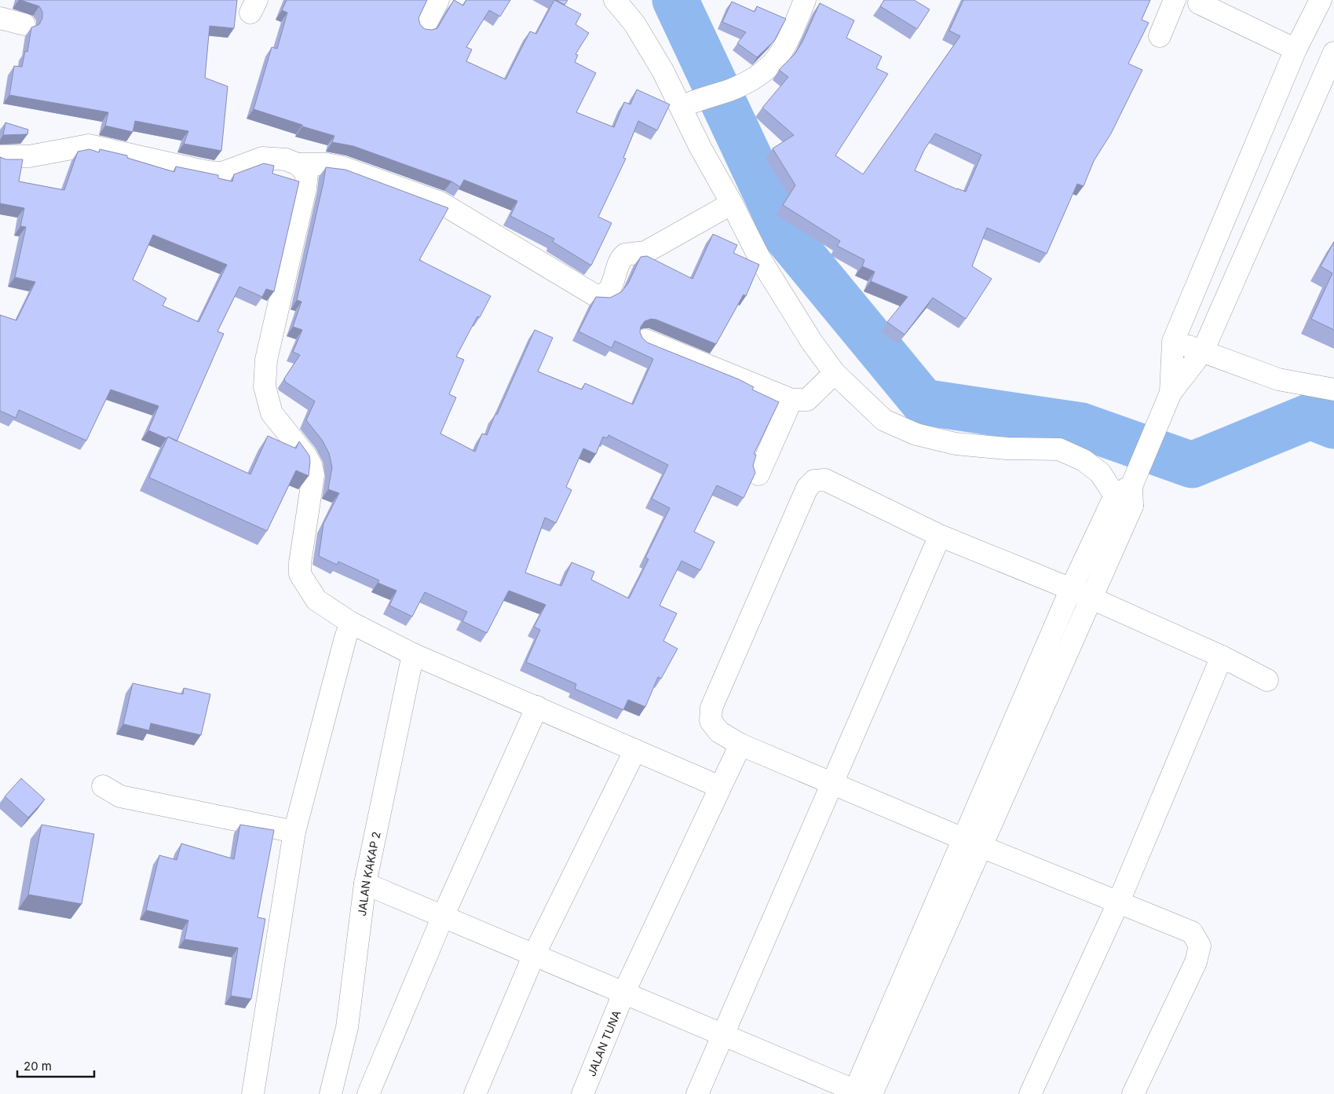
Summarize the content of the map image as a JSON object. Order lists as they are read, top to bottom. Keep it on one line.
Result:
{"streets":{"street":["JALAN KAKAP 2","JALAN TUNA"]},"scale_bar":"20 m"}
